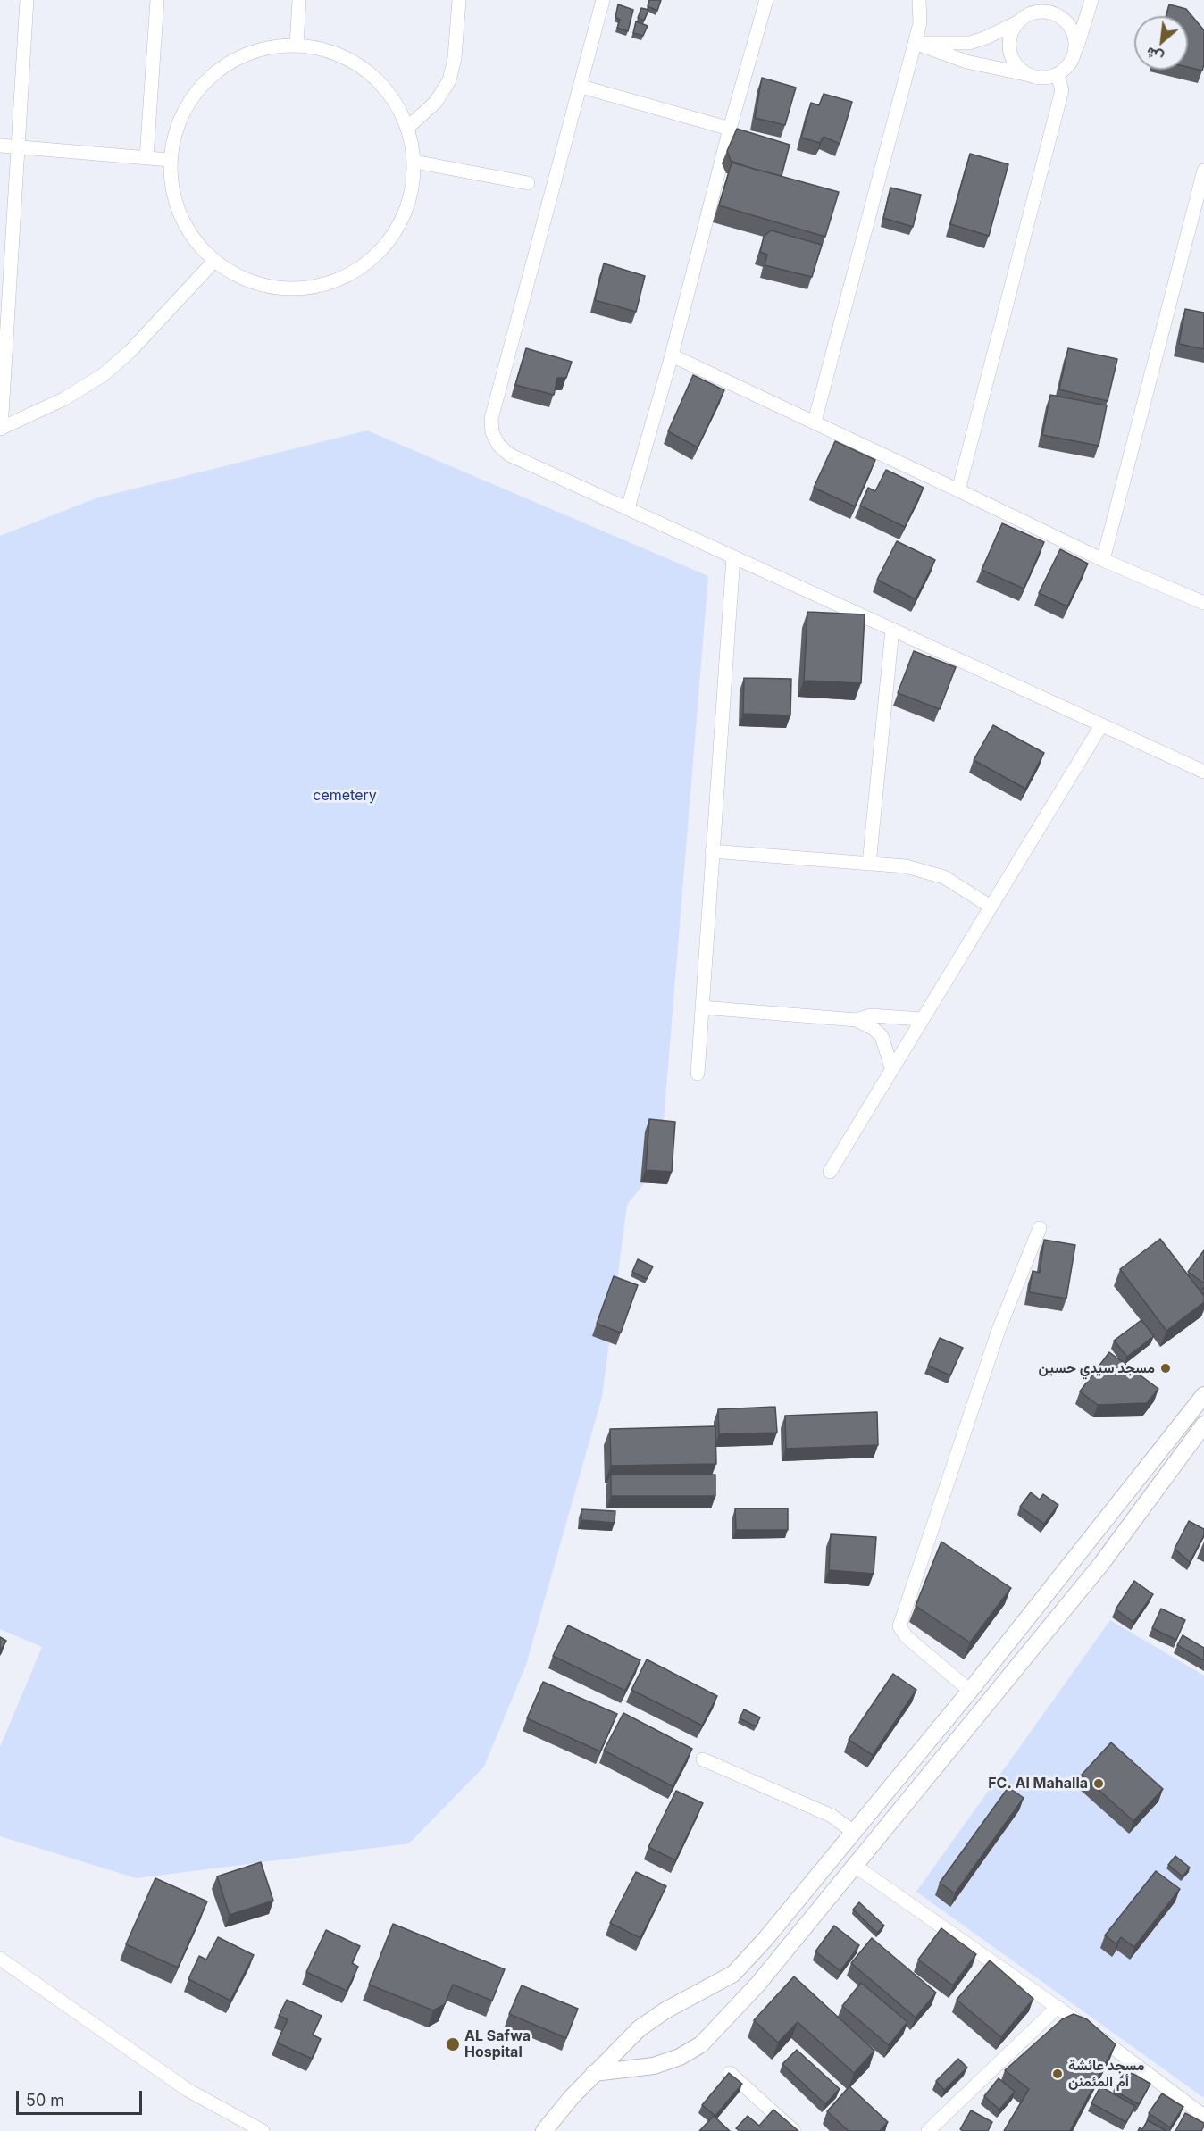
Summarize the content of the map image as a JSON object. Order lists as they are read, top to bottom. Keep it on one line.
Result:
{"parks":["cemetery"],"places":["مسجد سيدي حسين","FC. Al Mahalla","AL Safwa Hospital","مسجد عائشة أم المئمنن"],"scale_bar":"50 m","north":"bottom left"}
